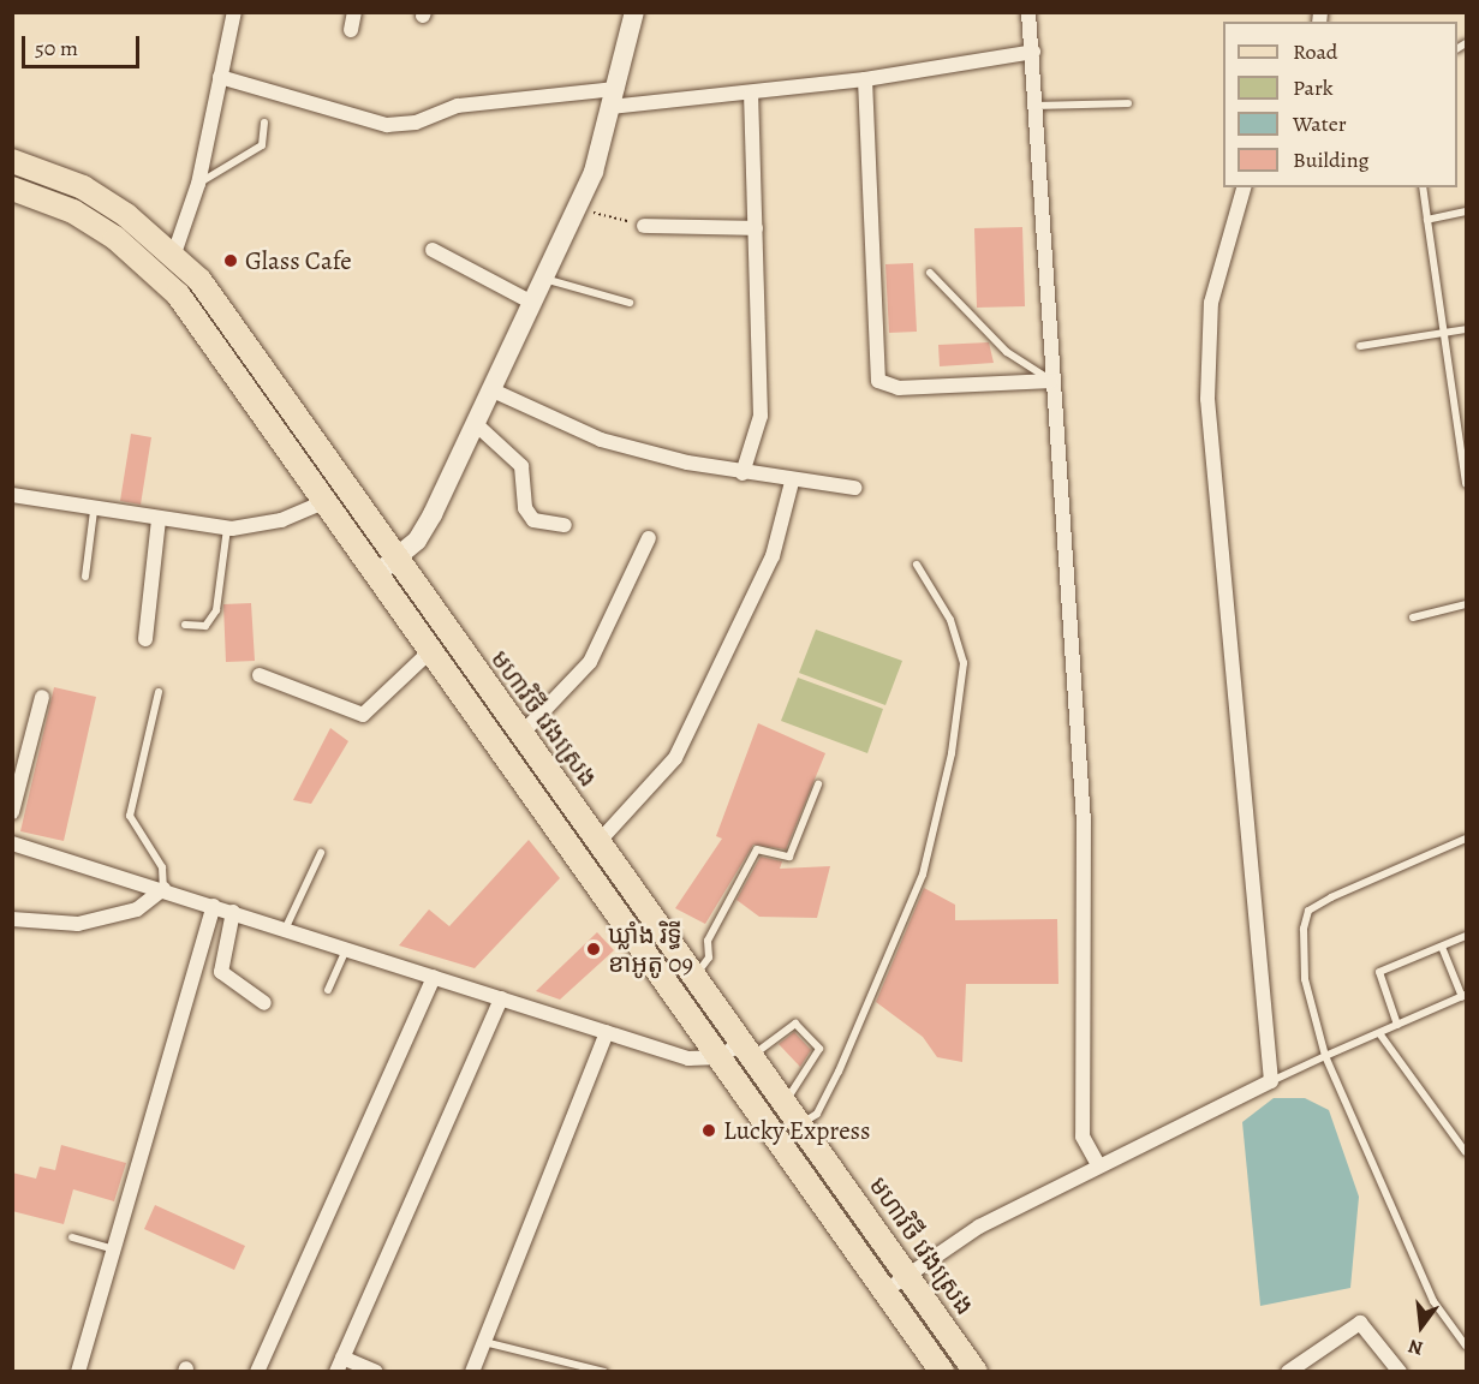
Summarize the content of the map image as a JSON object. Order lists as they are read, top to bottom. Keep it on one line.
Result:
{"streets":{"main road":["មហាវិថី វេងស្រេង"]},"places":["Glass Cafe","ឃ្លាំង រិទ្ធី ខាអូតូ 09","Lucky Express"],"legend":["Road","Park","Water","Building"],"scale_bar":"50 m","north":"bottom"}
